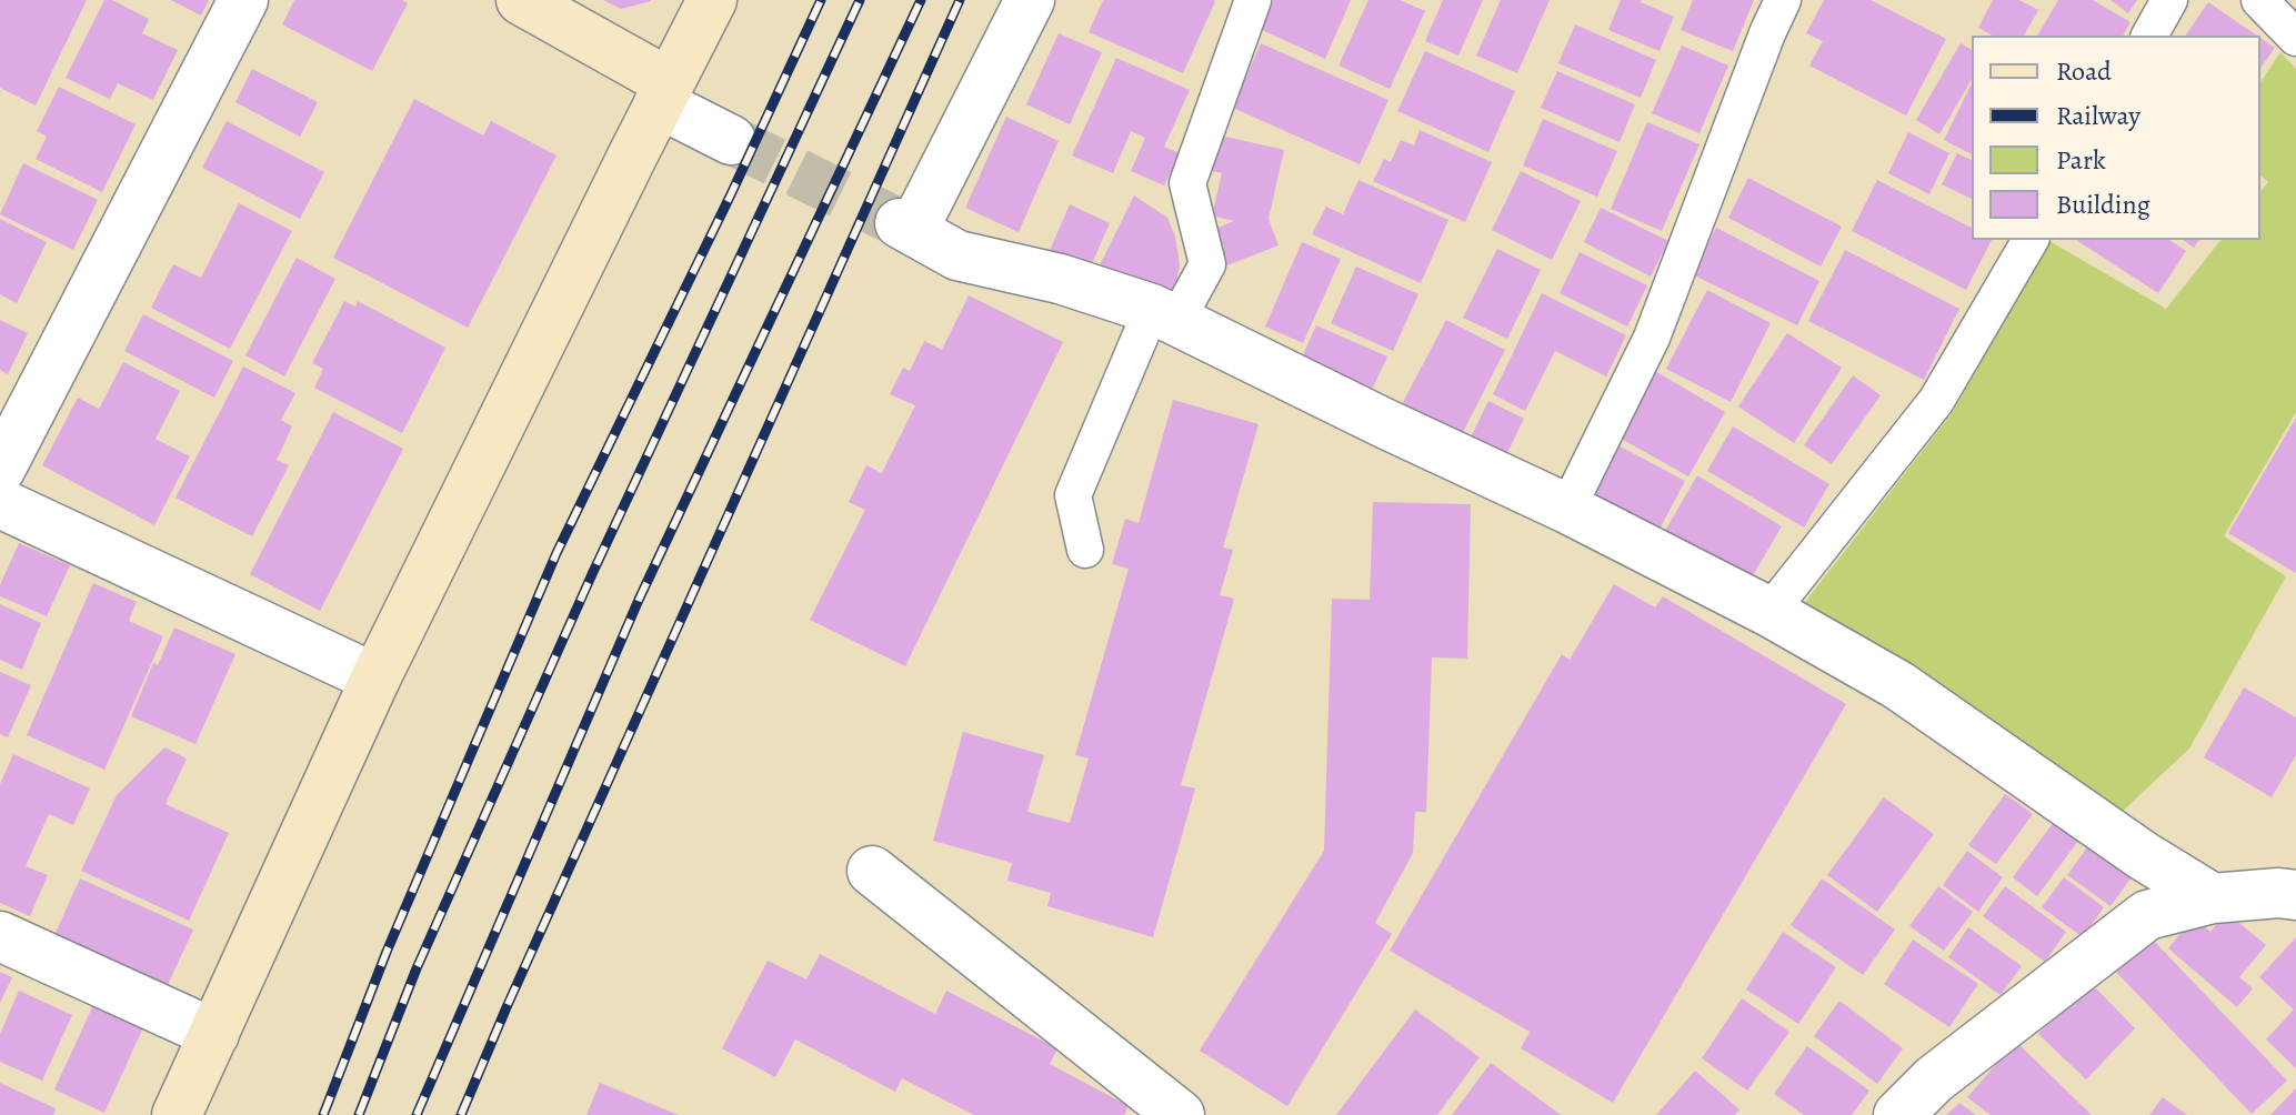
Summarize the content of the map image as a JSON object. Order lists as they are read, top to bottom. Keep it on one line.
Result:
{"legend":["Road","Railway","Park","Building"]}
